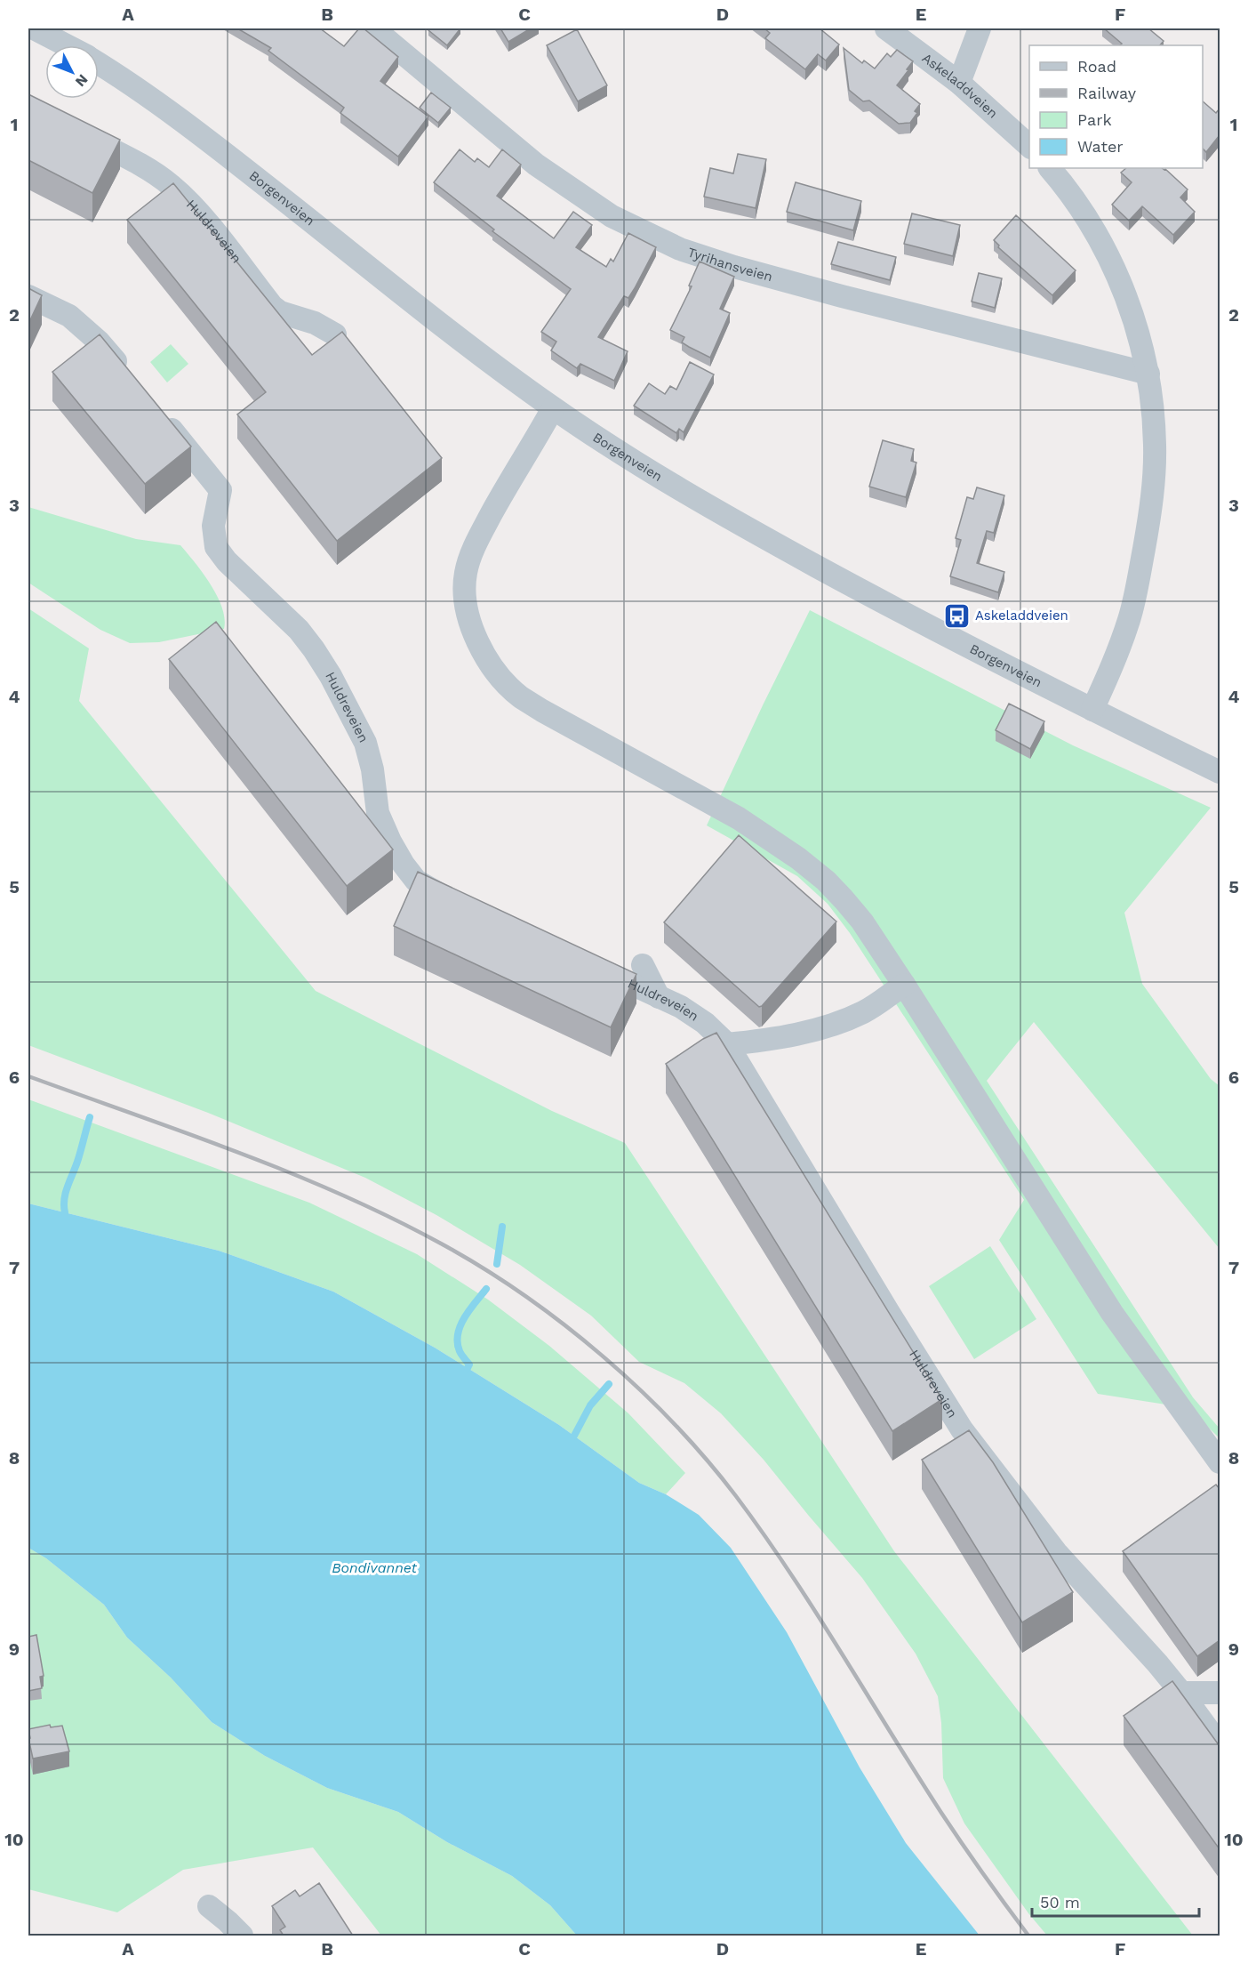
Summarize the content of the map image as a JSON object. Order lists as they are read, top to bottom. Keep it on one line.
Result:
{"streets":{"street":["Askeladdveien","Borgenveien","Huldreveien","Tyrihansveien"]},"water":["Bondivannet"],"places":{"bus stop":["Askeladdveien"]},"legend":["Road","Railway","Park","Water"],"scale_bar":"50 m","north":"bottom right","grid":{"columns":["A","B","C","D","E","F"],"rows":["1","2","3","4","5","6","7","8","9","10"]}}
